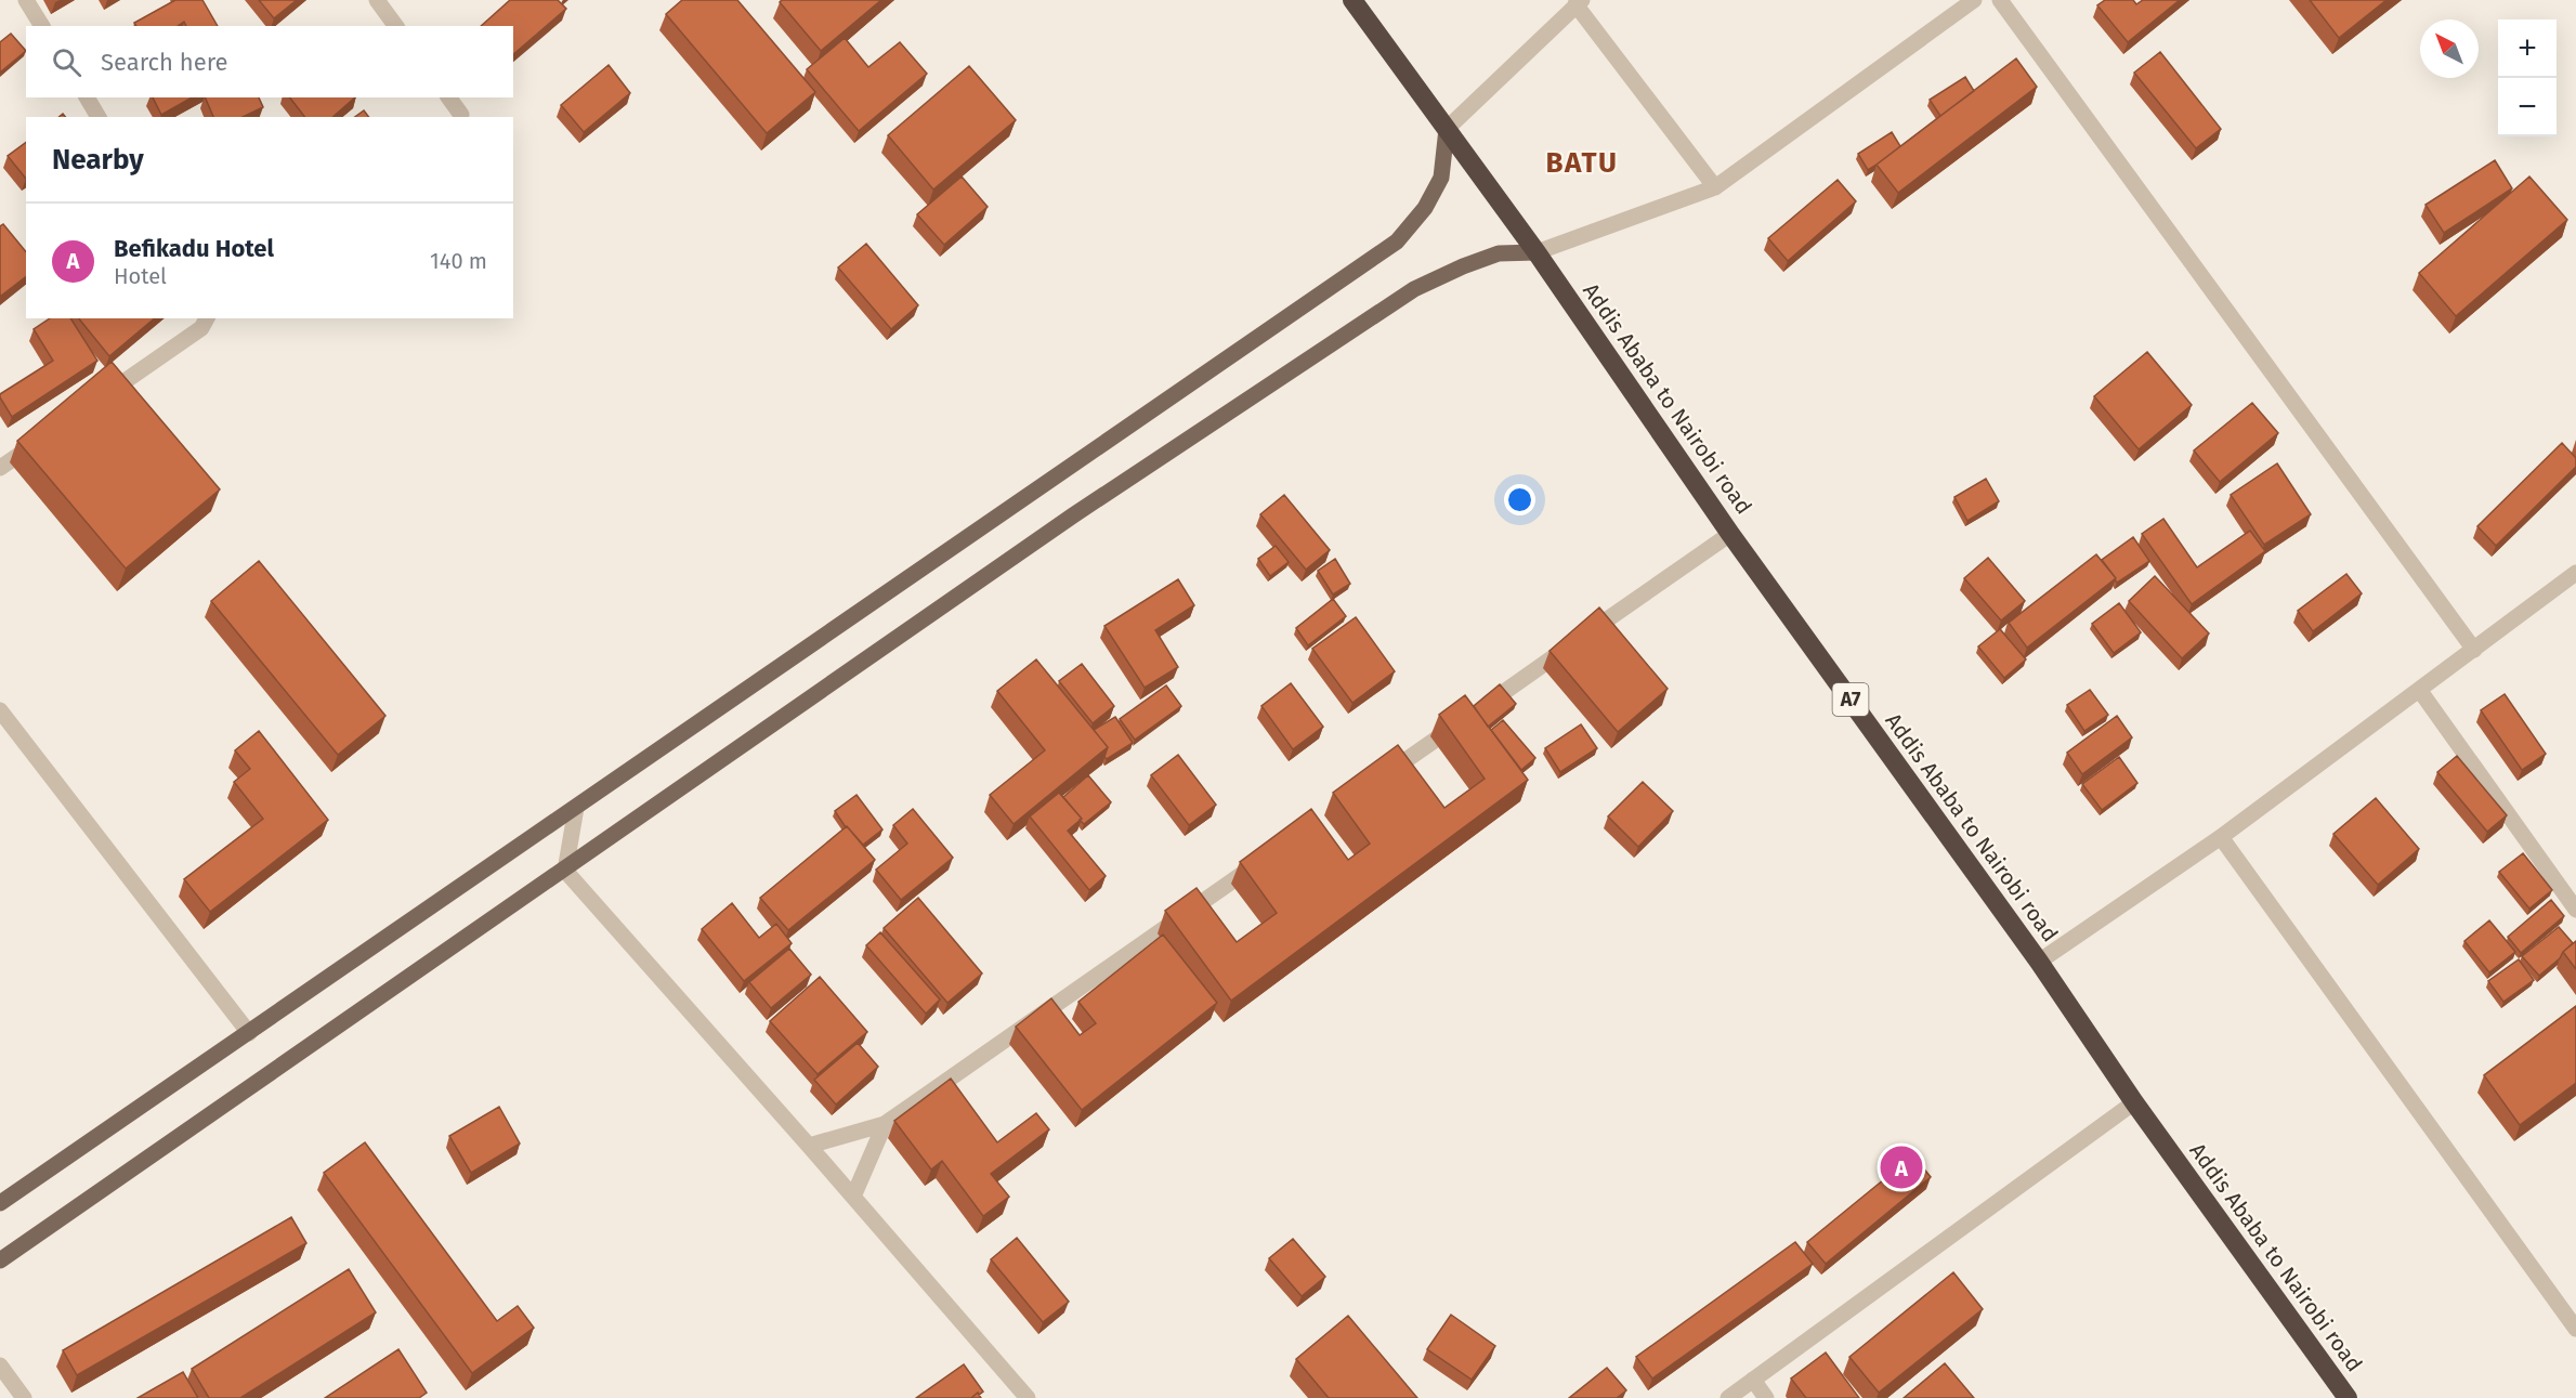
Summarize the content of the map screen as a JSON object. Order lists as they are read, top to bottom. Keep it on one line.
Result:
{"streets":{"highway":["Addis Ababa to Nairobi road","A7"]},"districts":["BATU"],"north":"top left","page":{"map_buttons":["+","−"],"search":"Search here","heading":"Nearby","list":[{"mark":"A","name":"Befikadu Hotel","note":"Hotel","value":"140 m"}],"pins":"A"}}
